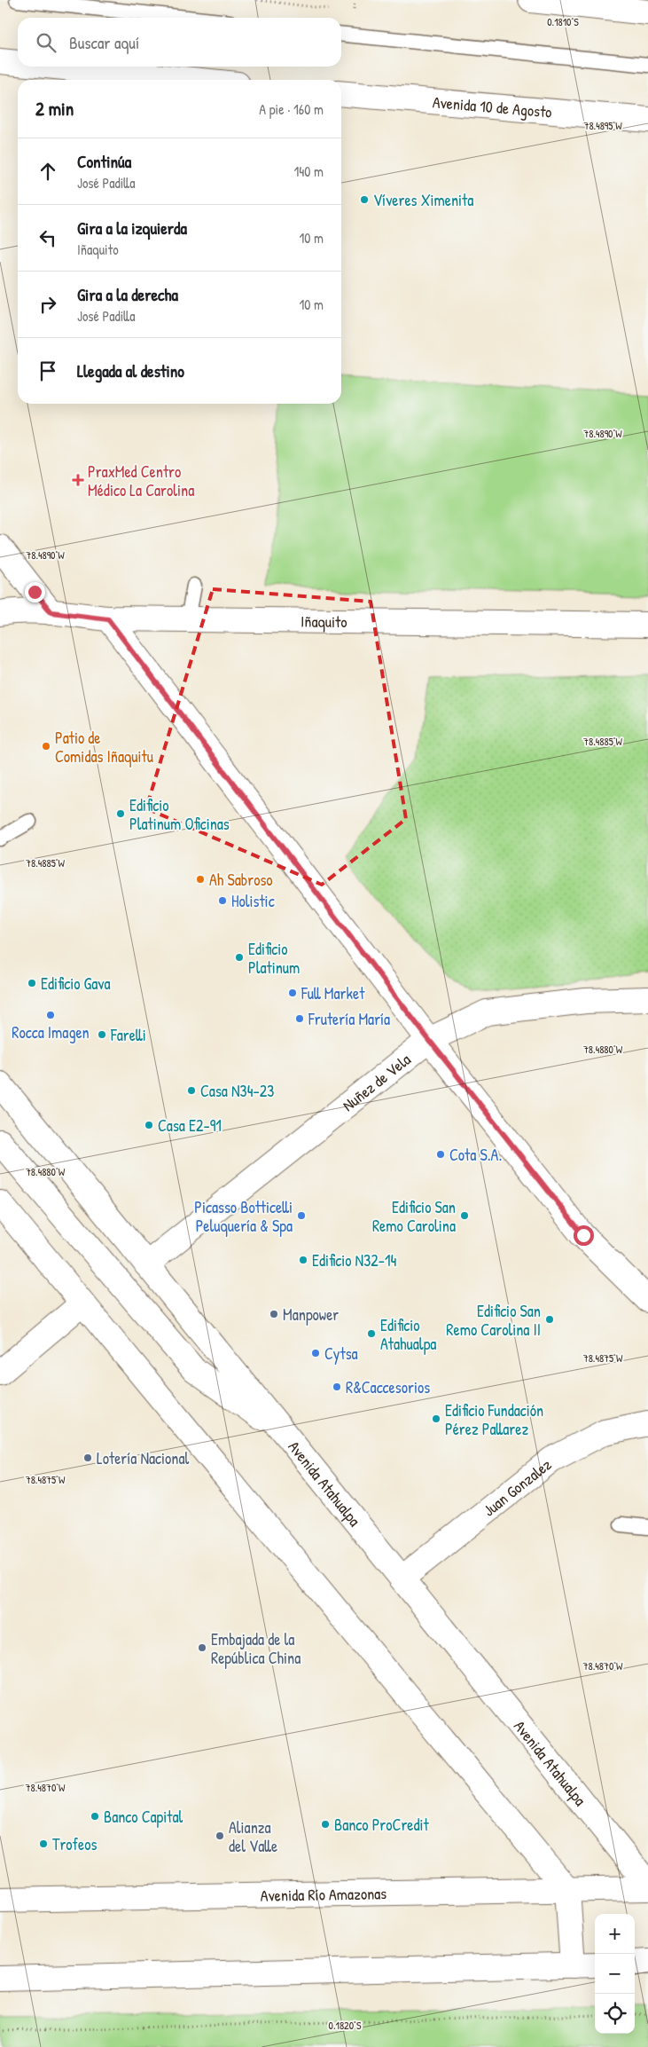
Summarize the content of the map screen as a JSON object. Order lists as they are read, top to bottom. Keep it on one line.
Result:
{"streets":{"main road":["Avenida 10 de Agosto","Iñaquito","Nuñez de Vela","Avenida Atahualpa","Juan Gonzalez","Avenida Río Amazonas"]},"crossings":[["Nuñez de Vela","Avenida Atahualpa"],["Avenida Atahualpa","Juan Gonzalez"]],"places":{"other":["Víveres Ximenita","Patio de Comidas Iñaquitu","Edificio Platinum Oficinas","Ah Sabroso","Holistic","Edificio Platinum","Edificio Gava","Full Market","Rocca Imagen","Frutería María","Farelli","Casa N34-23","Casa E2-91","Cota S.A.","Picasso Botticelli Peluquería & Spa","Edificio San Remo Carolina","Edificio N32-14","Manpower","Edificio San Remo Carolina II","Edificio Atahualpa","Cytsa","R&Caccesorios","Edificio Fundación Pérez Pallarez","Lotería Nacional","Embajada de la República China","Banco Capital","Banco ProCredit","Alianza del Valle","Trofeos"],"health":["PraxMed Centro Médico La Carolina"]},"page":{"search":"Buscar aquí","heading":["2 min","A pie · 160 m"],"list":[["Continúa","José Padilla","140 m"],["Gira a la izquierda","Iñaquito","10 m"],["Gira a la derecha","José Padilla","10 m"],"Llegada al destino"],"map_buttons":["+","−"]},"coordinates":["0.1810°S","78.4895°W","78.4890°W","78.4885°W","78.4880°W","78.4875°W","78.4870°W","0.1820°S"]}
